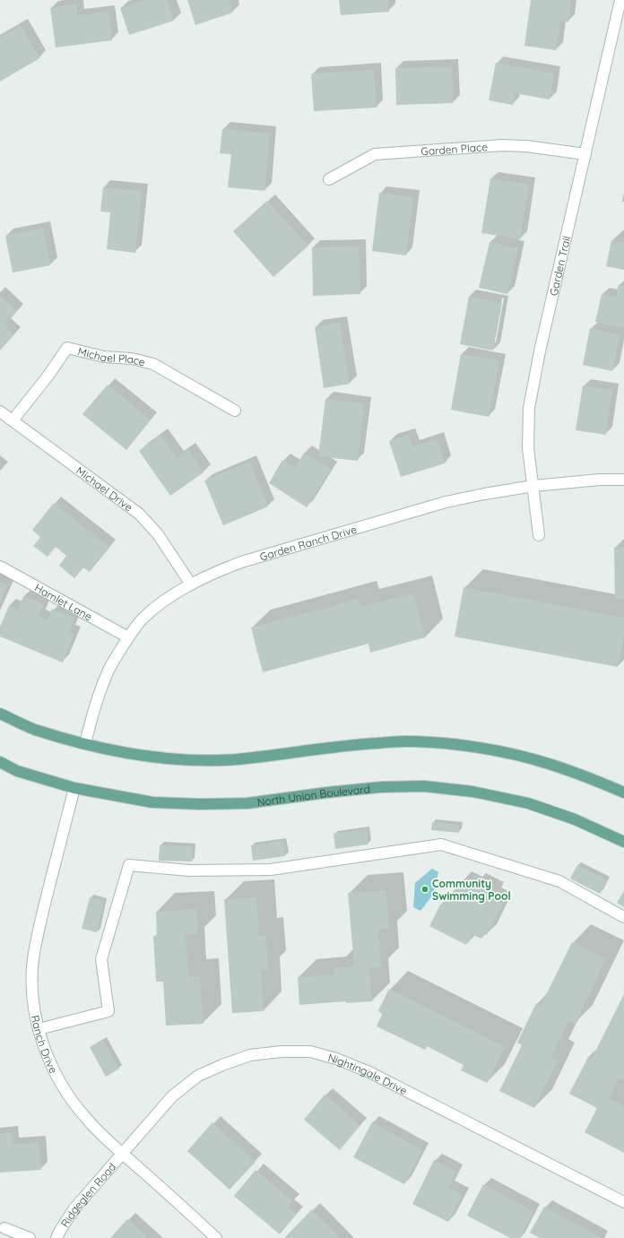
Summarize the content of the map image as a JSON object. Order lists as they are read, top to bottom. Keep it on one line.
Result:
{"streets":{"main road":["North Union Boulevard"],"street":["Garden Place","Garden Trail","Michael Place","Michael Drive","Garden Ranch Drive","Hamlet Lane","Ranch Drive","Nightingale Drive","Ridgeglen Road"]},"crossings":[["Garden Place","Garden Trail"],["Garden Trail","Garden Ranch Drive"],["Michael Place","Michael Drive"],["Michael Drive","Garden Ranch Drive"],["Garden Ranch Drive","Hamlet Lane"],["North Union Boulevard","Ranch Drive"],["Ranch Drive","Nightingale Drive"],["Ranch Drive","Ridgeglen Road"],["Nightingale Drive","Ridgeglen Road"]],"places":["Community Swimming Pool"]}
